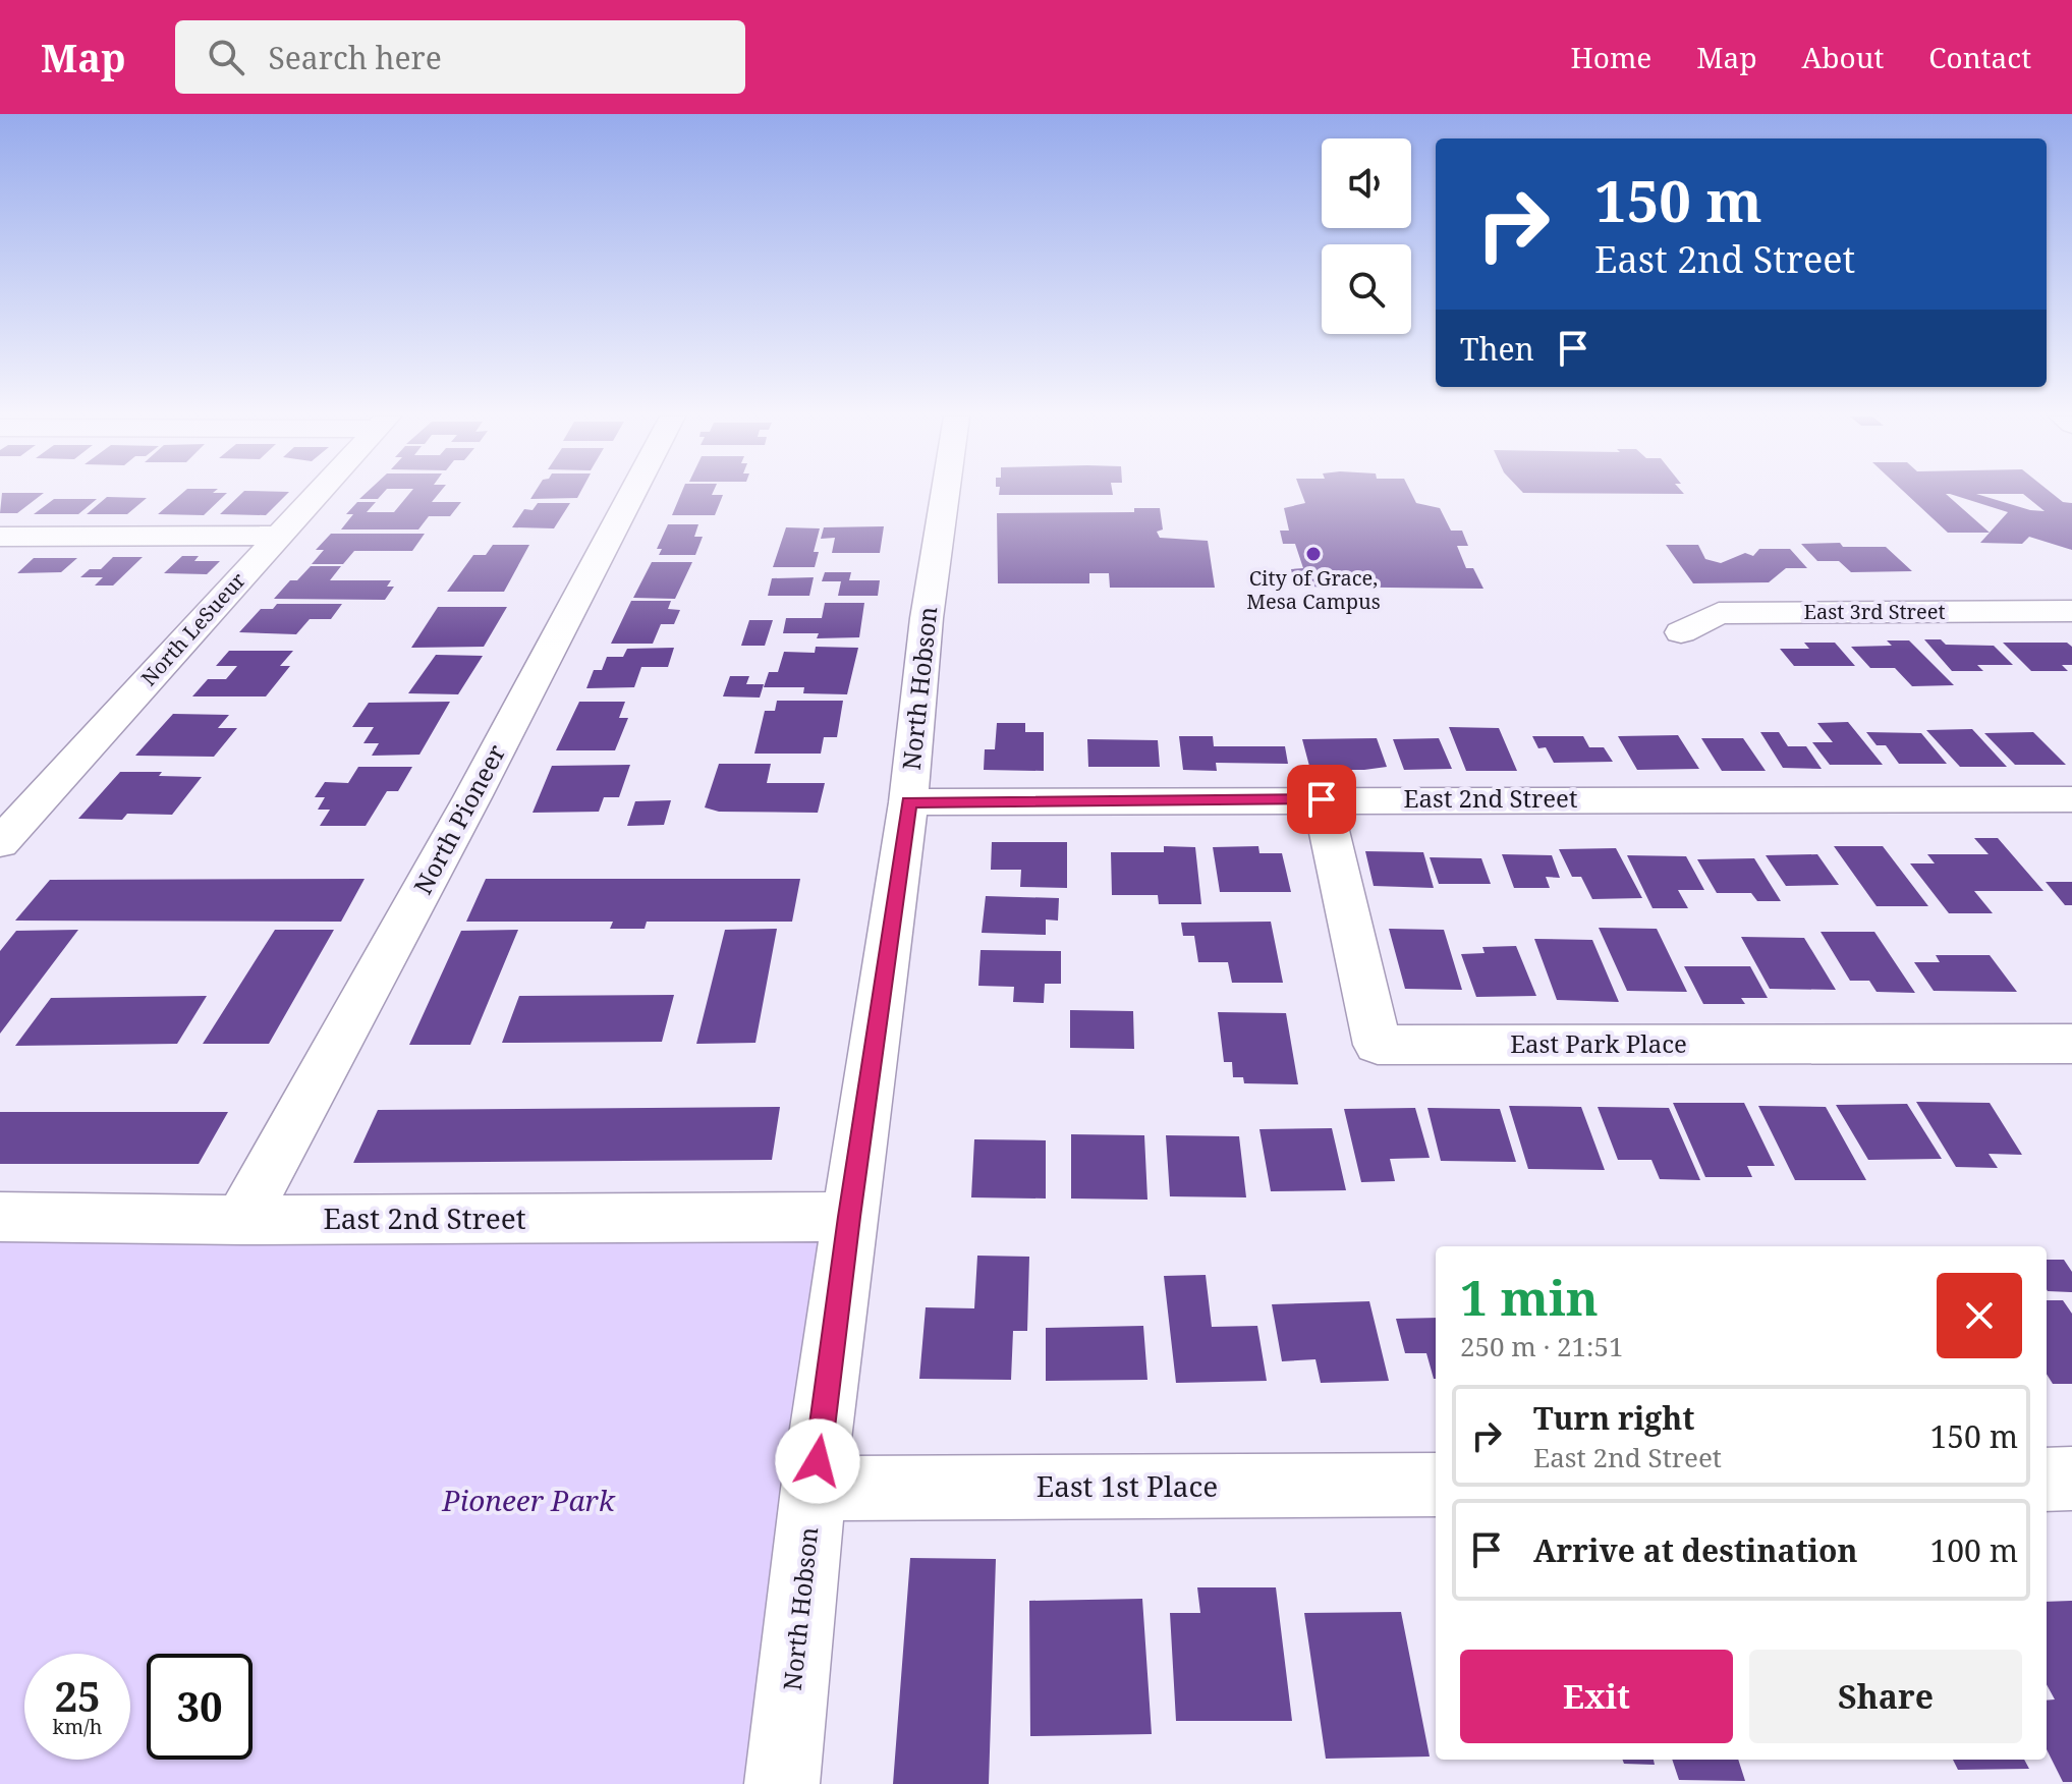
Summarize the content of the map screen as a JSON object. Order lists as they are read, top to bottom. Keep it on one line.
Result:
{"streets":{"street":["East 3rd Street","North LeSueur","North Hobson","East 2nd Street","North Pioneer","East Park Place","East 1st Place"]},"crossings":[["North Hobson","East 2nd Street"],["North Hobson","East 1st Place"],["East 2nd Street","North Pioneer"],["East 2nd Street","East Park Place"]],"parks":["Pioneer Park"],"places":["City of Grace, Mesa Campus"],"page":{"header":"Map","search":"Search here","nav":["Home","Map","About","Contact"],"turn":["150 m","East 2nd Street"],"then":"Then","heading":["1 min","250 m · 21:51"],"list":[{"name":"Turn right","note":"East 2nd Street","value":"150 m"},{"name":"Arrive at destination","value":"100 m"}],"buttons":["Exit","Share"],"speed":"25 km/h","limit":"30"}}
